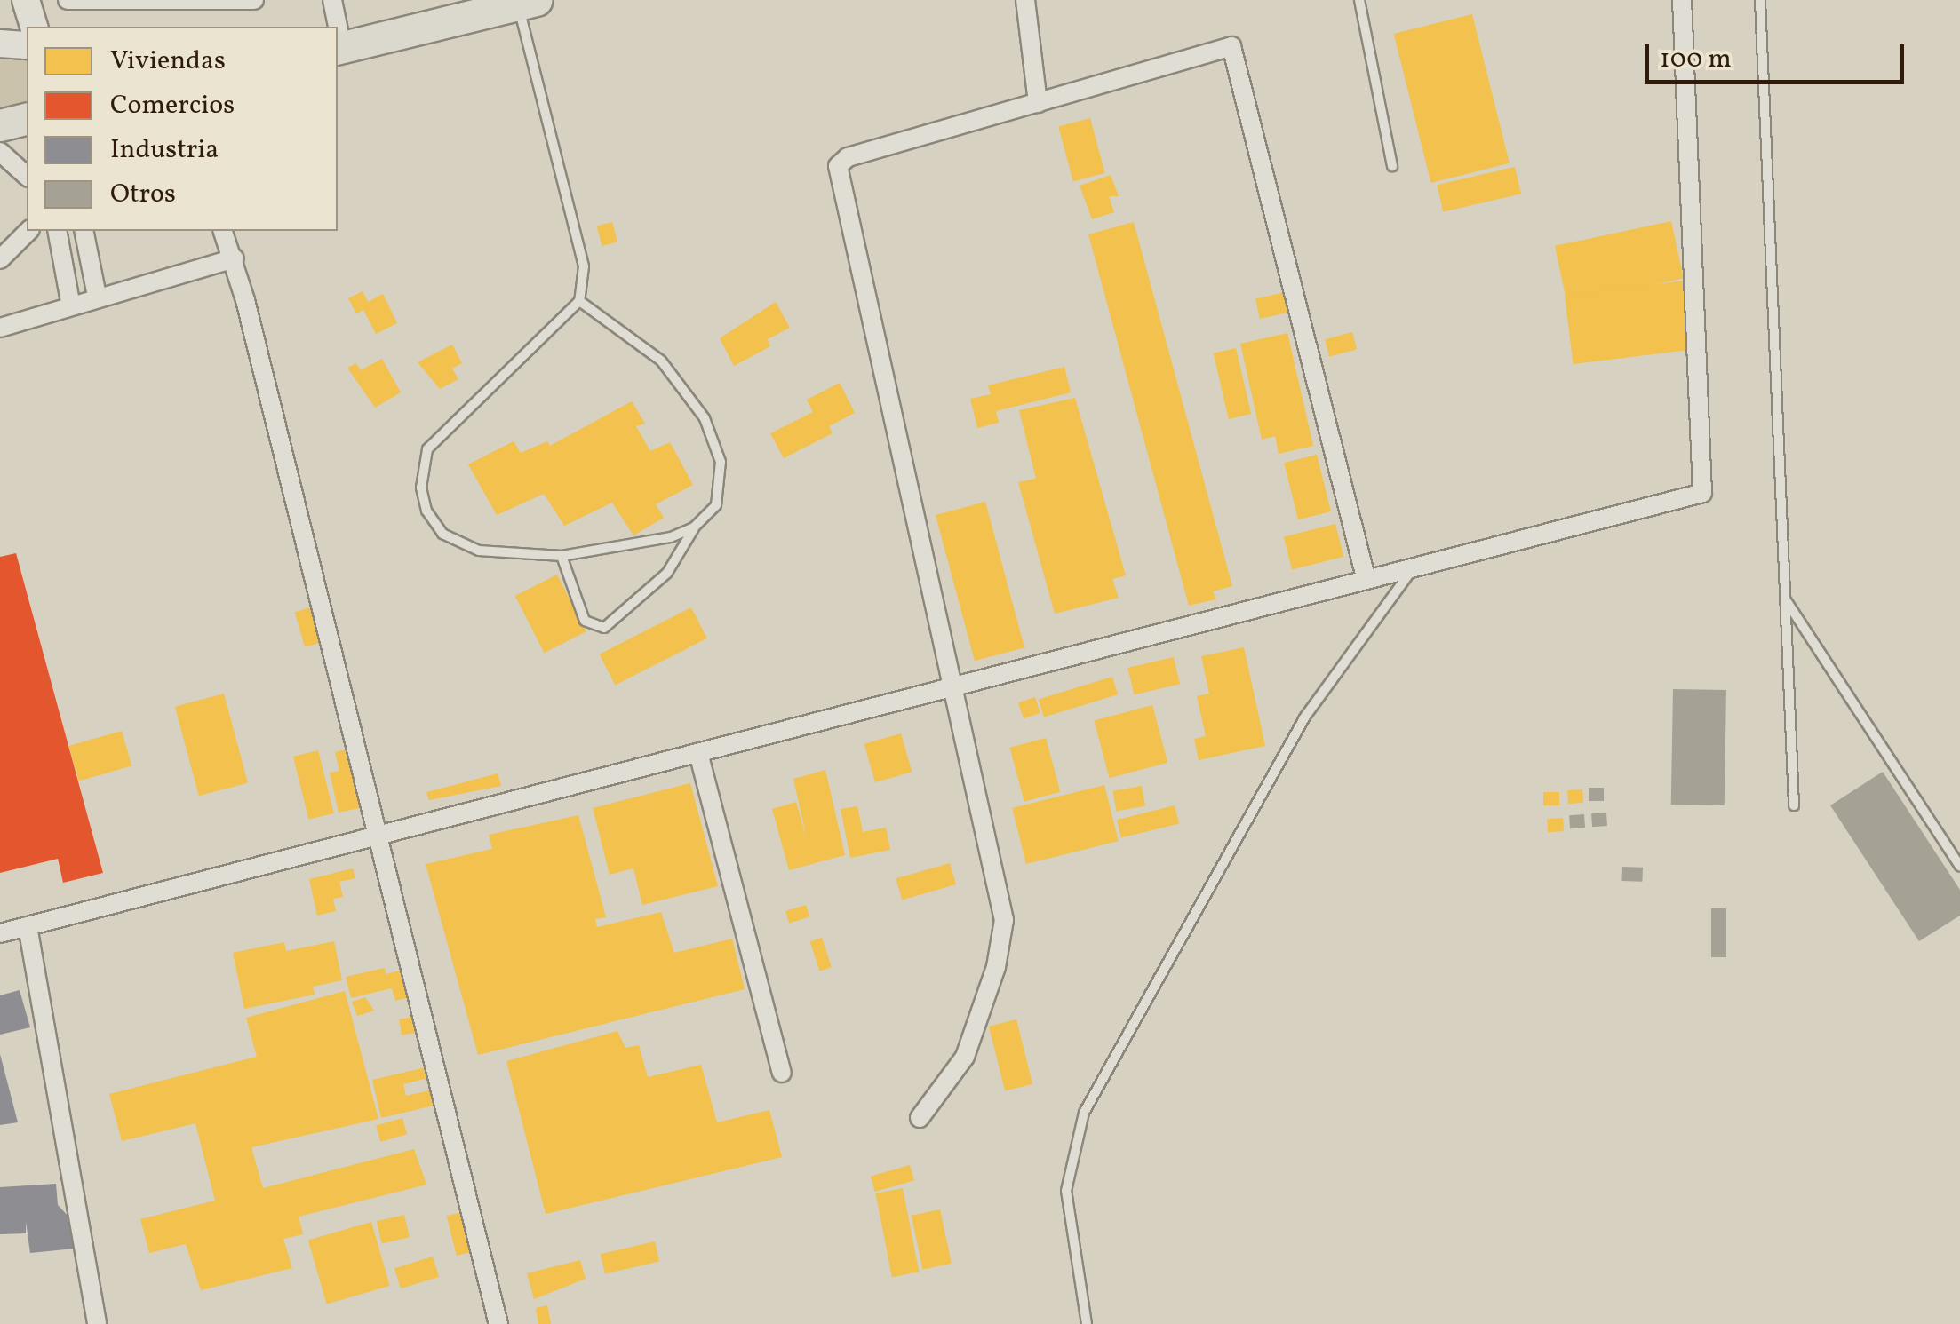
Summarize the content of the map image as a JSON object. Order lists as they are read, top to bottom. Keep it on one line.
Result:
{"legend":["Viviendas","Comercios","Industria","Otros"],"scale_bar":"100 m"}
